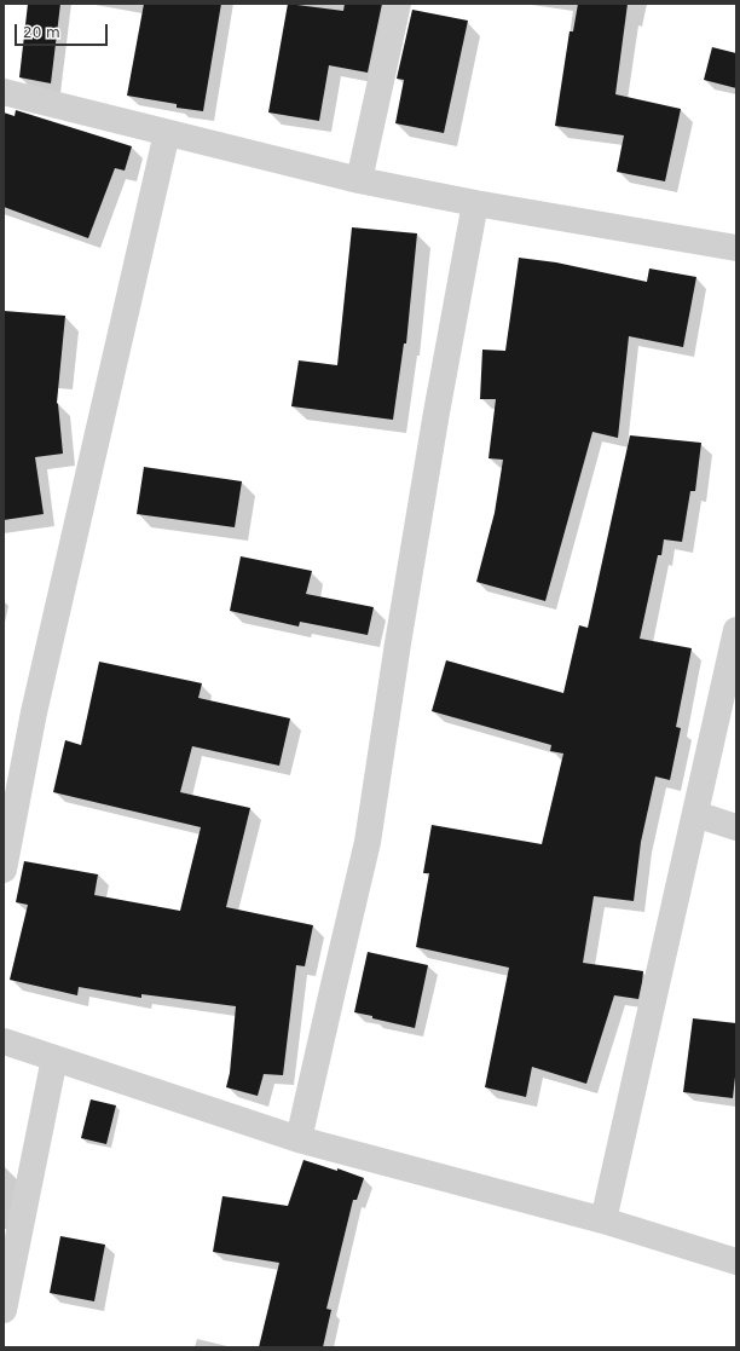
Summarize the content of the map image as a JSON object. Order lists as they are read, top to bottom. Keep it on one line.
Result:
{"scale_bar":"20 m"}
